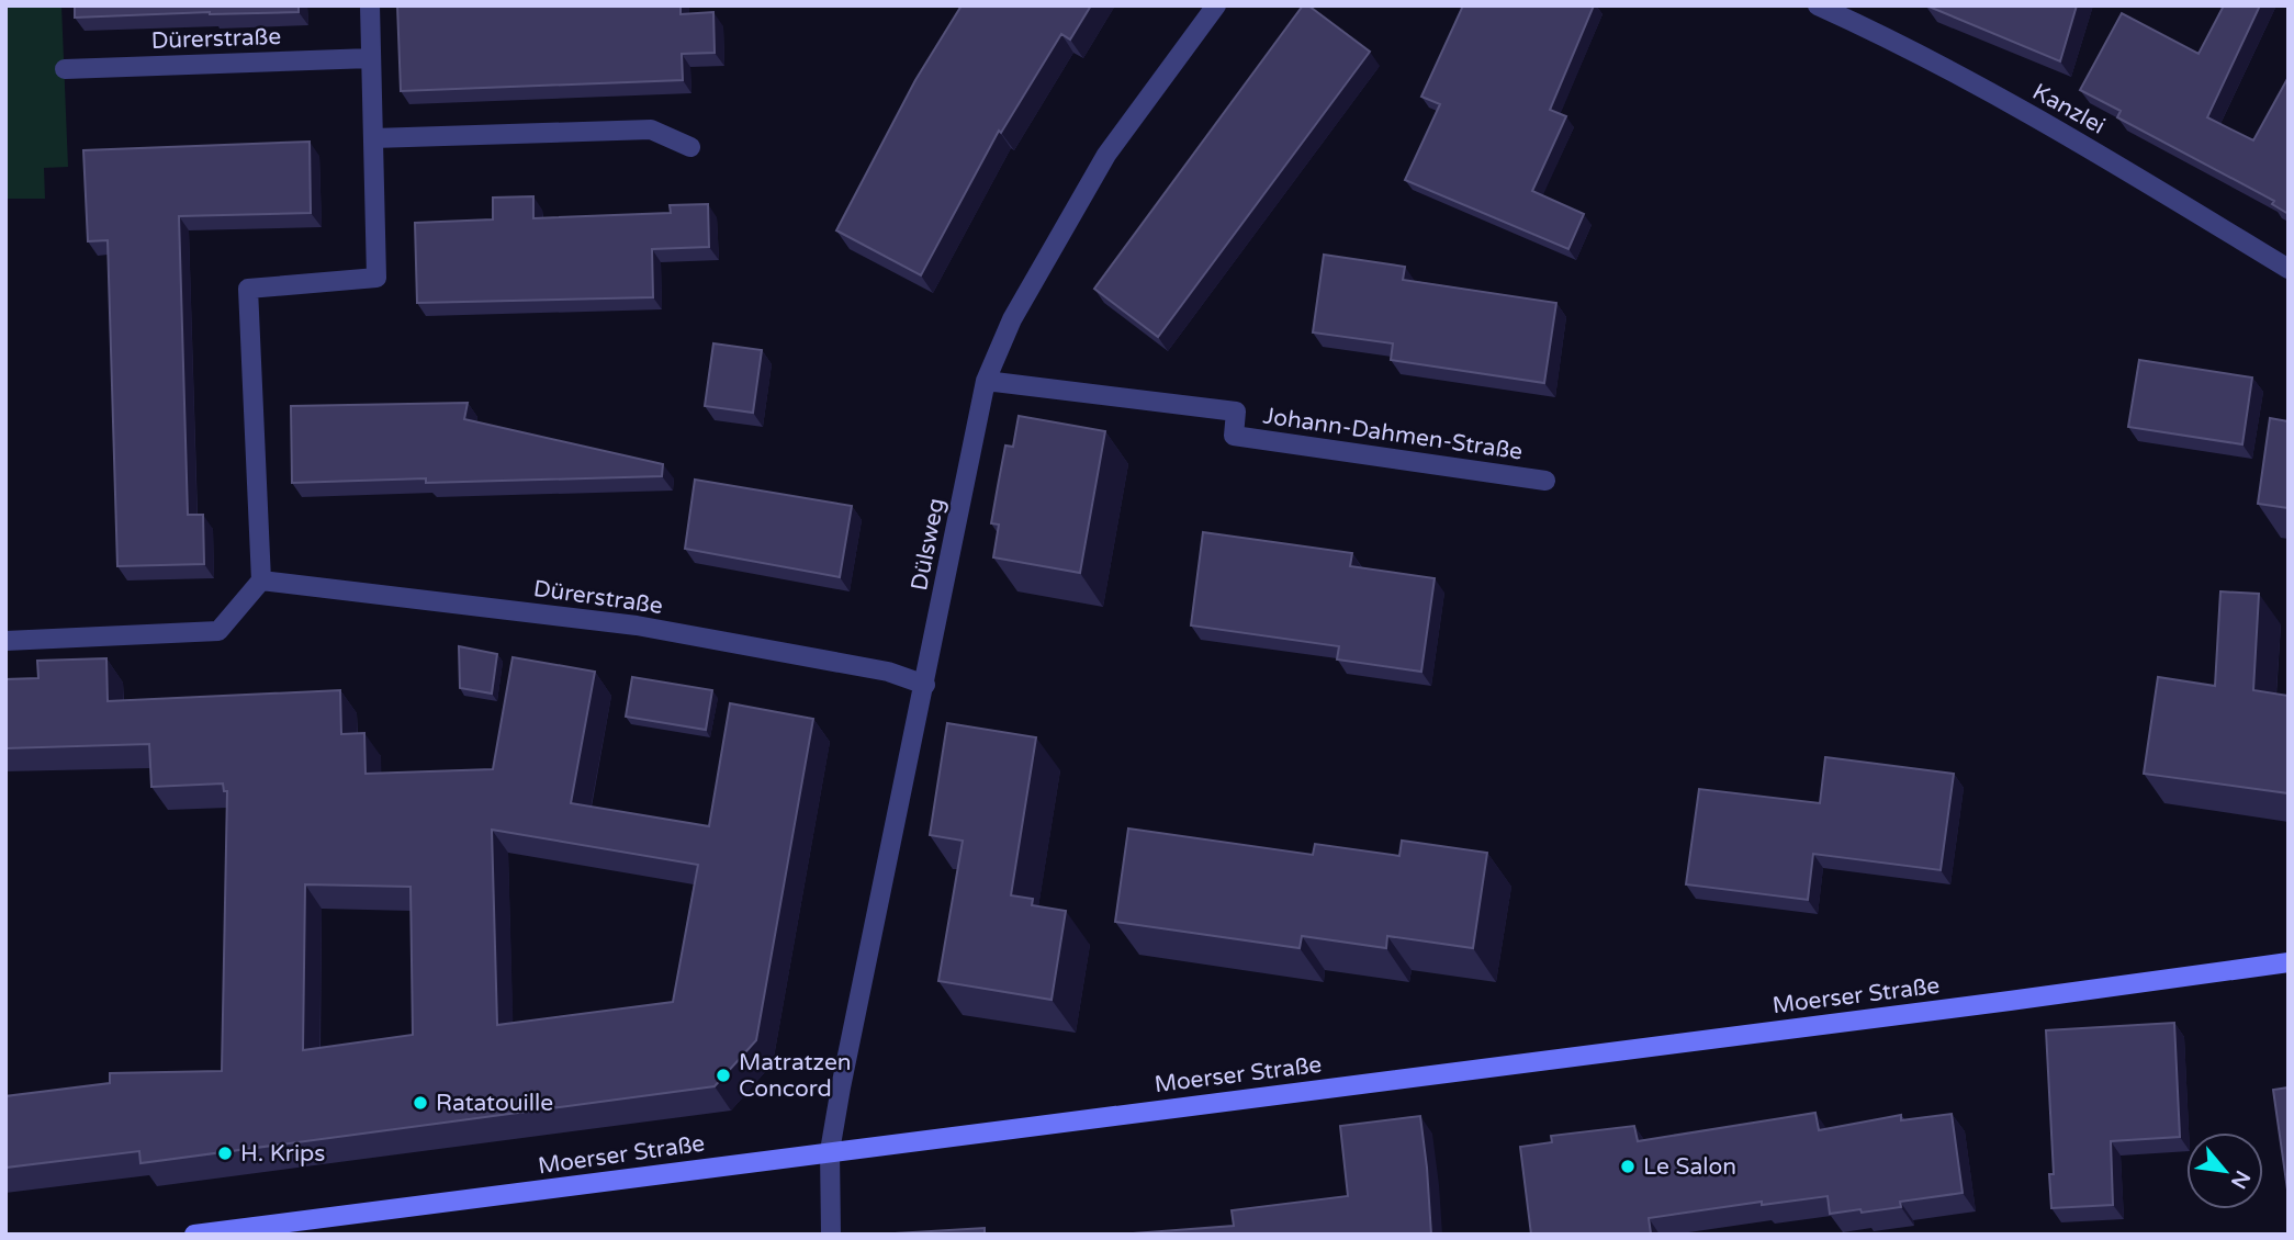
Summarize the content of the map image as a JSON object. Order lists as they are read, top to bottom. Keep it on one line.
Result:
{"streets":{"main road":["Moerser Straße"],"street":["Dürerstraße","Kanzlei","Johann-Dahmen-Straße","Dülsweg"]},"crossings":[["Dürerstraße","Dülsweg"],["Johann-Dahmen-Straße","Dülsweg"],["Dülsweg","Moerser Straße"]],"places":["Matratzen Concord","Ratatouille","H. Krips","Le Salon"],"north":"bottom right"}
